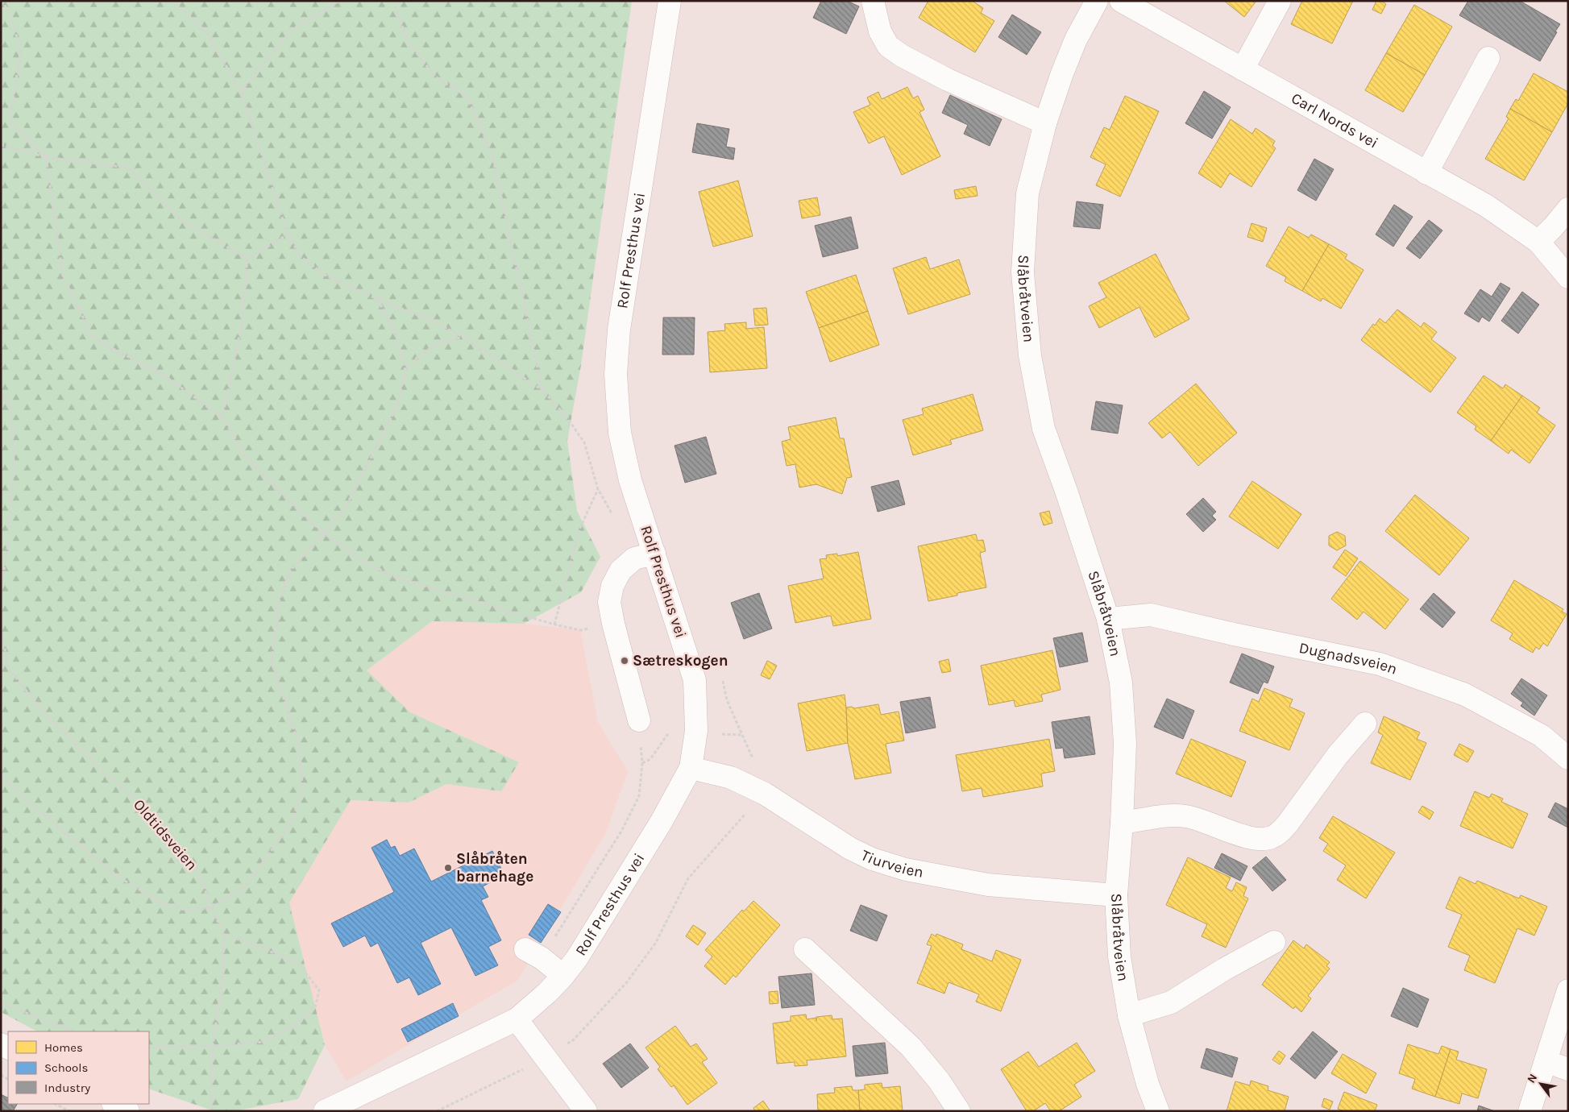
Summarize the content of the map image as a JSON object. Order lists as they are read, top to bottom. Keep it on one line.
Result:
{"streets":{"street":["Carl Nords vei","Rolf Presthus vei","Slåbråtveien","Dugnadsveien","Tiurveien"],"path":["Oldtidsveien"]},"crossings":[["Rolf Presthus vei","Tiurveien"],["Slåbråtveien","Dugnadsveien"],["Slåbråtveien","Tiurveien"]],"places":["Sætreskogen","Slåbråten barnehage"],"legend":["Homes","Schools","Industry"],"north":"top left"}
